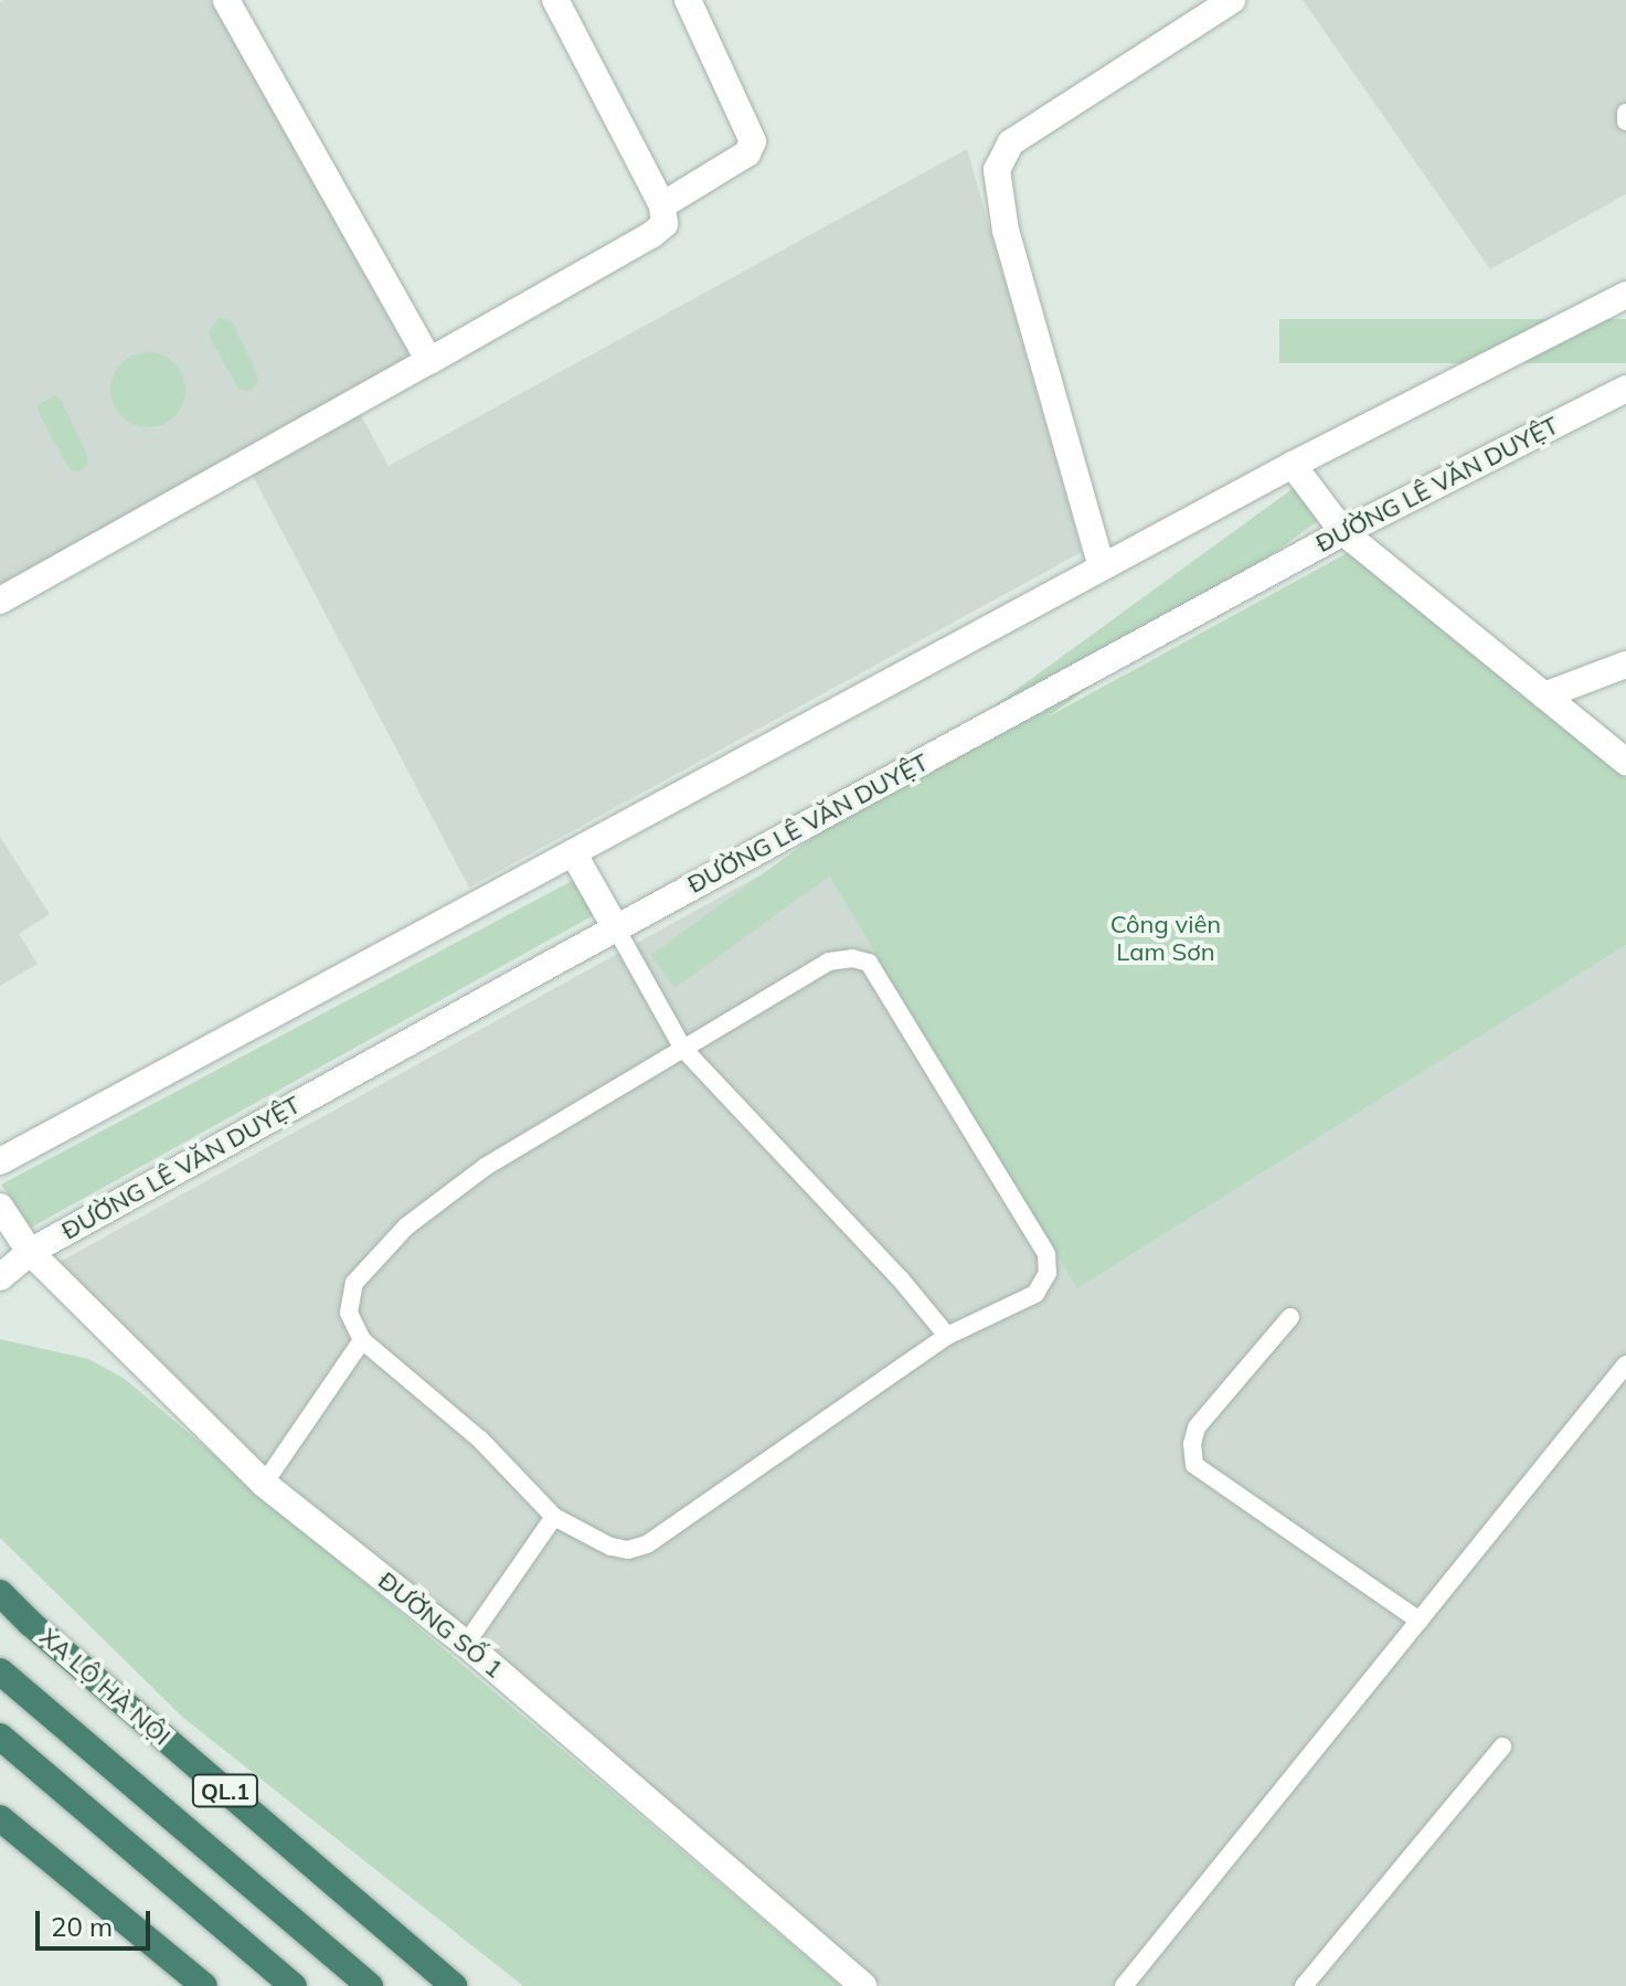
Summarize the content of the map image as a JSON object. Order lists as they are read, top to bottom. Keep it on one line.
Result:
{"streets":{"highway":["XA LỘ HÀ NỘI","QL.1"],"street":["ĐƯỜNG LÊ VĂN DUYỆT","ĐƯỜNG SỐ 1"]},"crossings":[["ĐƯỜNG LÊ VĂN DUYỆT","ĐƯỜNG SỐ 1"]],"parks":["Công viên Lam Sơn"],"scale_bar":"20 m"}
